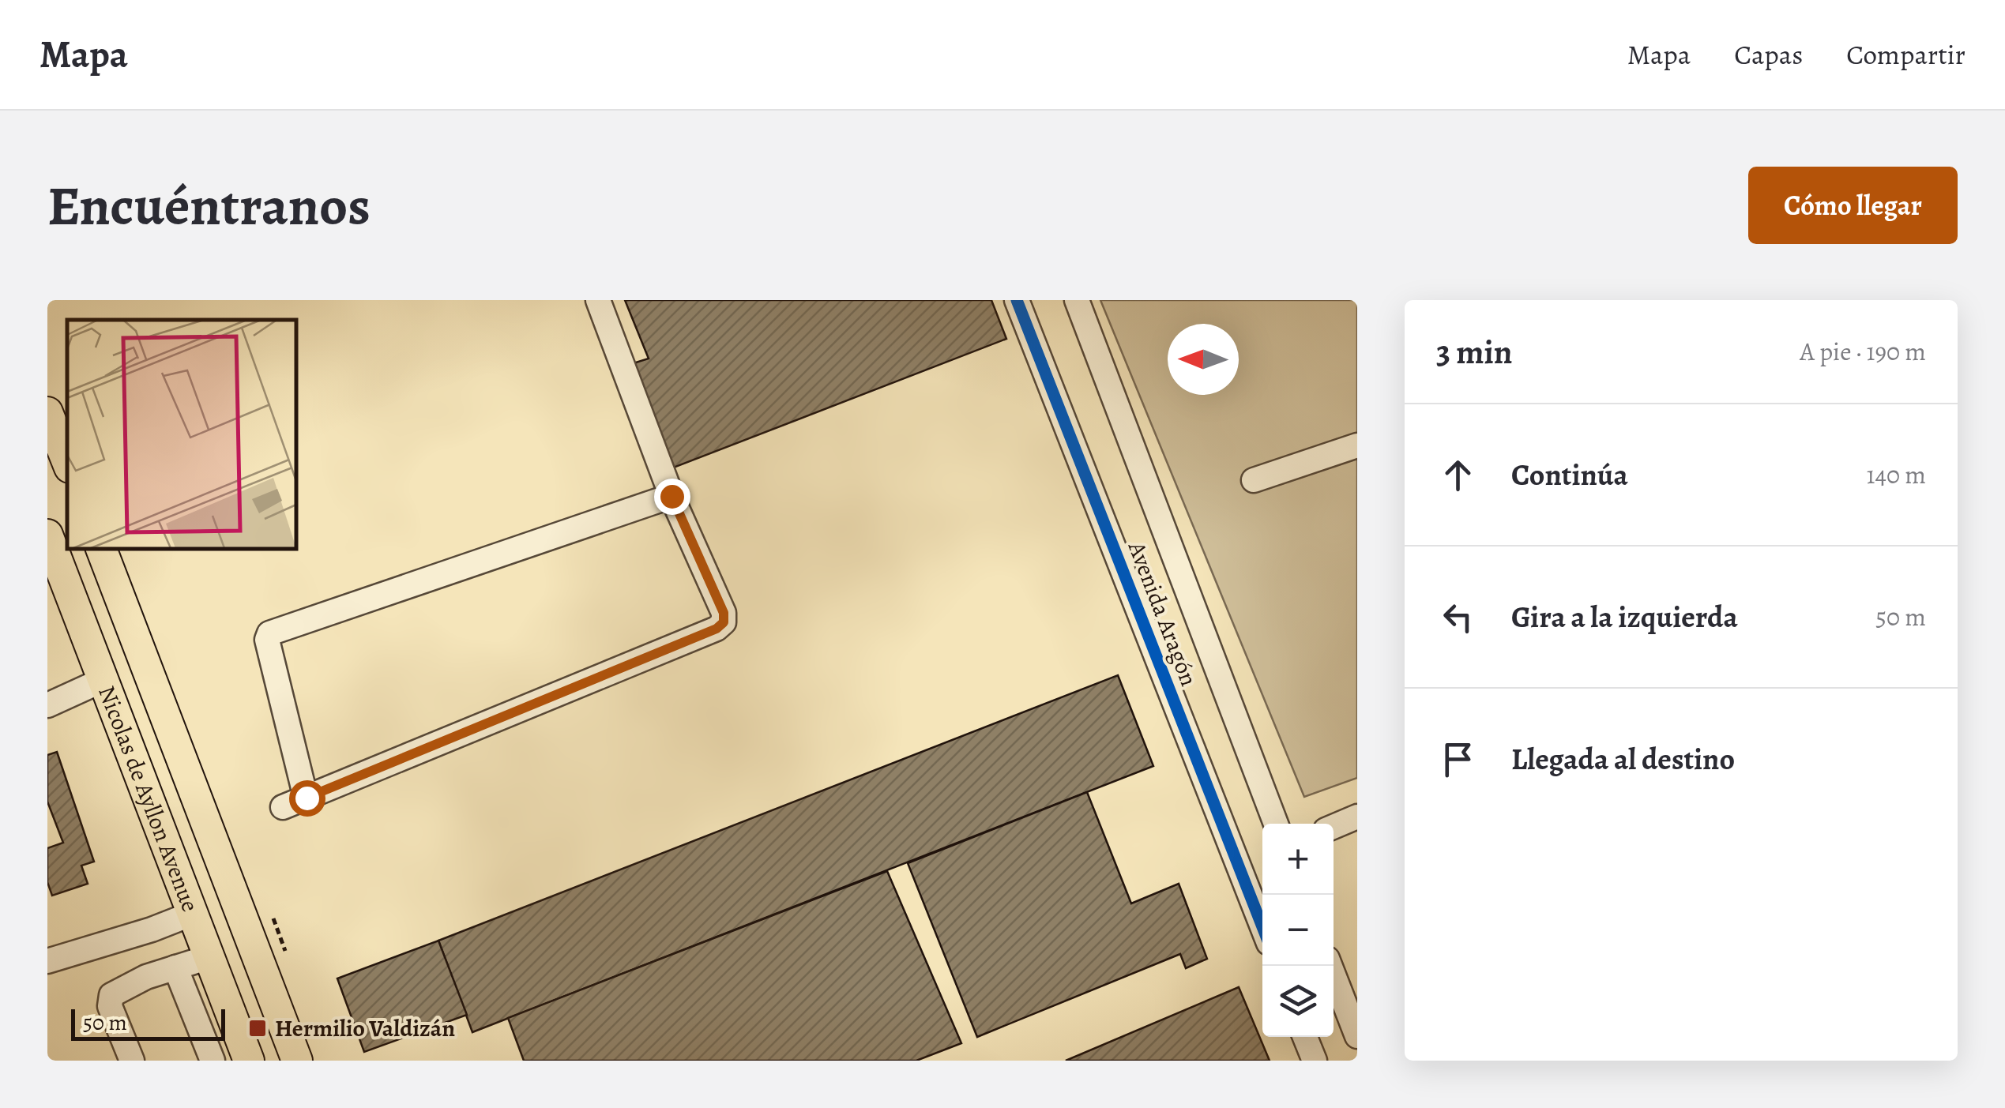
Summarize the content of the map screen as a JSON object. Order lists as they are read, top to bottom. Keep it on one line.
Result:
{"streets":{"main road":["Nicolas de Ayllon Avenue"],"street":["Avenida Aragón"]},"places":{"transit":["Hermilio Valdizán"]},"scale_bar":"50 m","north":"left","page":{"header":"Mapa","nav":["Mapa","Capas","Compartir"],"buttons":"Cómo llegar","title":"Encuéntranos","heading":["3 min","A pie · 190 m"],"list":[["Continúa","140 m"],["Gira a la izquierda","50 m"],"Llegada al destino"],"map_buttons":["+","−"],"scale":"50 m"}}
